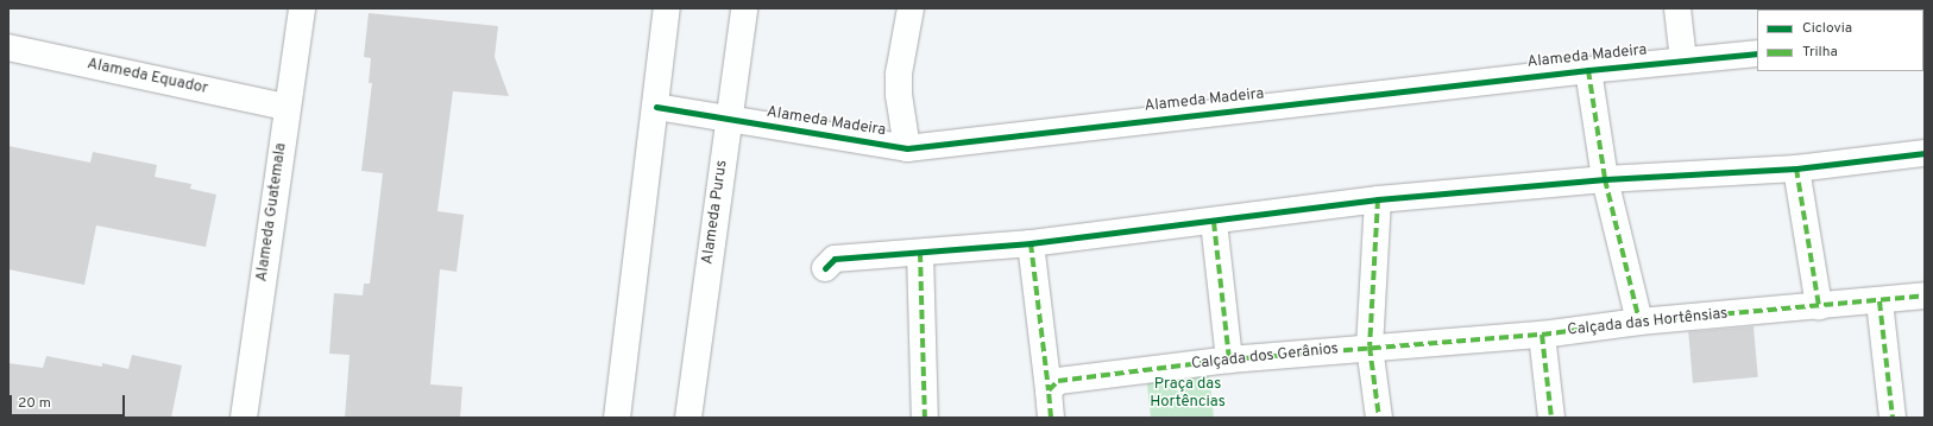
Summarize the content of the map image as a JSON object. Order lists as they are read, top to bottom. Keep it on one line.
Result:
{"streets":{"street":["Alameda Madeira","Alameda Equador","Alameda Guatemala","Alameda Purus","Calçada das Hortênsias","Calçada dos Gerânios"]},"crossings":[["Alameda Madeira","Alameda Purus"],["Alameda Equador","Alameda Guatemala"],["Calçada das Hortênsias","Calçada dos Gerânios"]],"parks":["Praça das Hortências"],"legend":["Ciclovia","Trilha"],"scale_bar":"20 m"}
